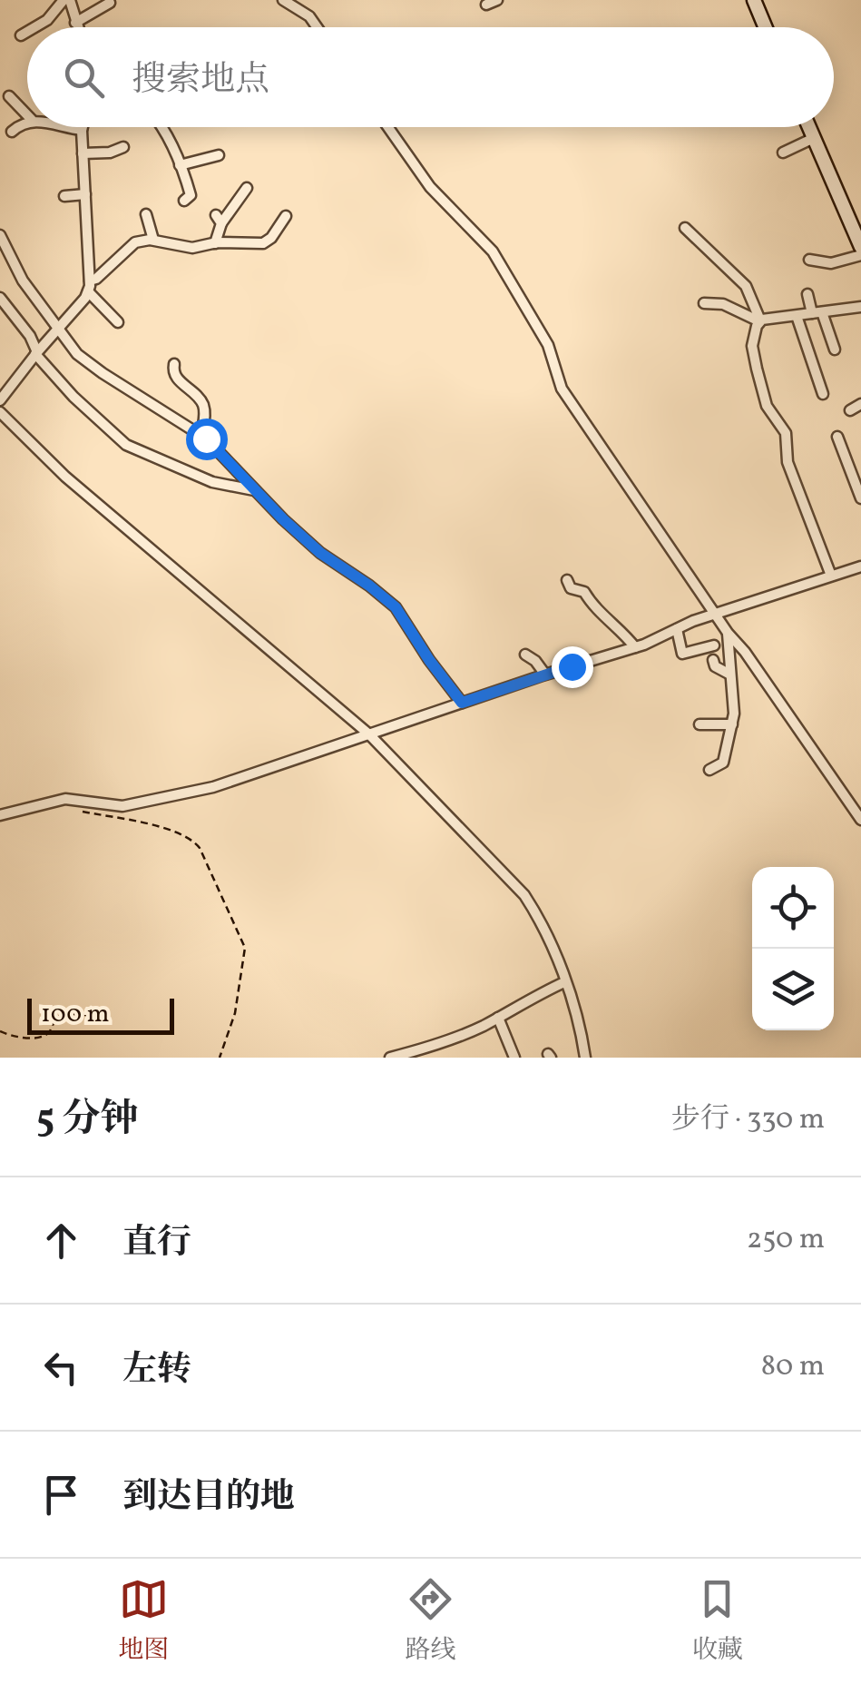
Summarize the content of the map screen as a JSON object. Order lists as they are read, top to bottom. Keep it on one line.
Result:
{"scale_bar":"100 m","page":{"search":"搜索地点","scale":"100 m","heading":["5 分钟","步行 · 330 m"],"list":[["直行","250 m"],["左转","80 m"],"到达目的地"],"nav":["地图","路线","收藏"]}}
